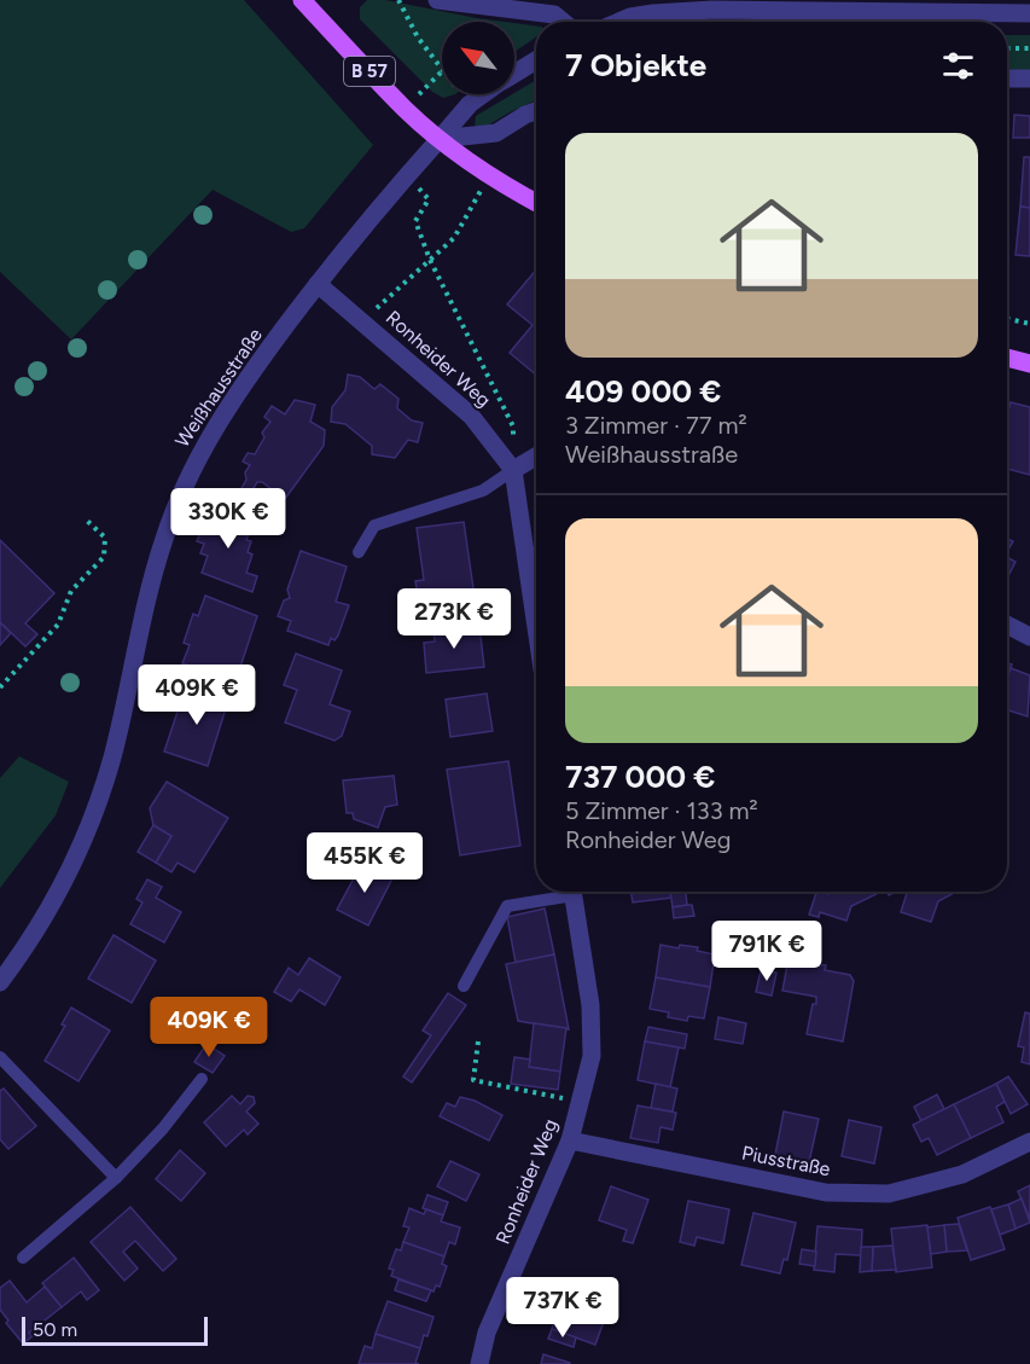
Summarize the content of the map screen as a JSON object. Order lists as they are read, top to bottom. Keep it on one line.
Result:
{"streets":{"main road":["B 57"],"street":["Ronheider Weg","Weißhausstraße","Piusstraße"]},"crossings":[["B 57","Weißhausstraße"],["Ronheider Weg","Weißhausstraße"],["Ronheider Weg","Piusstraße"]],"scale_bar":"50 m","north":"top left","page":{"heading":"7 Objekte","list":[{"name":"409 000 €","note":"3 Zimmer · 77 m² · Weißhausstraße"},{"name":"737 000 €","note":"5 Zimmer · 133 m² · Ronheider Weg"}],"price":["330K €","273K €","409K €","455K €","791K €","409K €","737K €"],"scale":"50 m"}}
